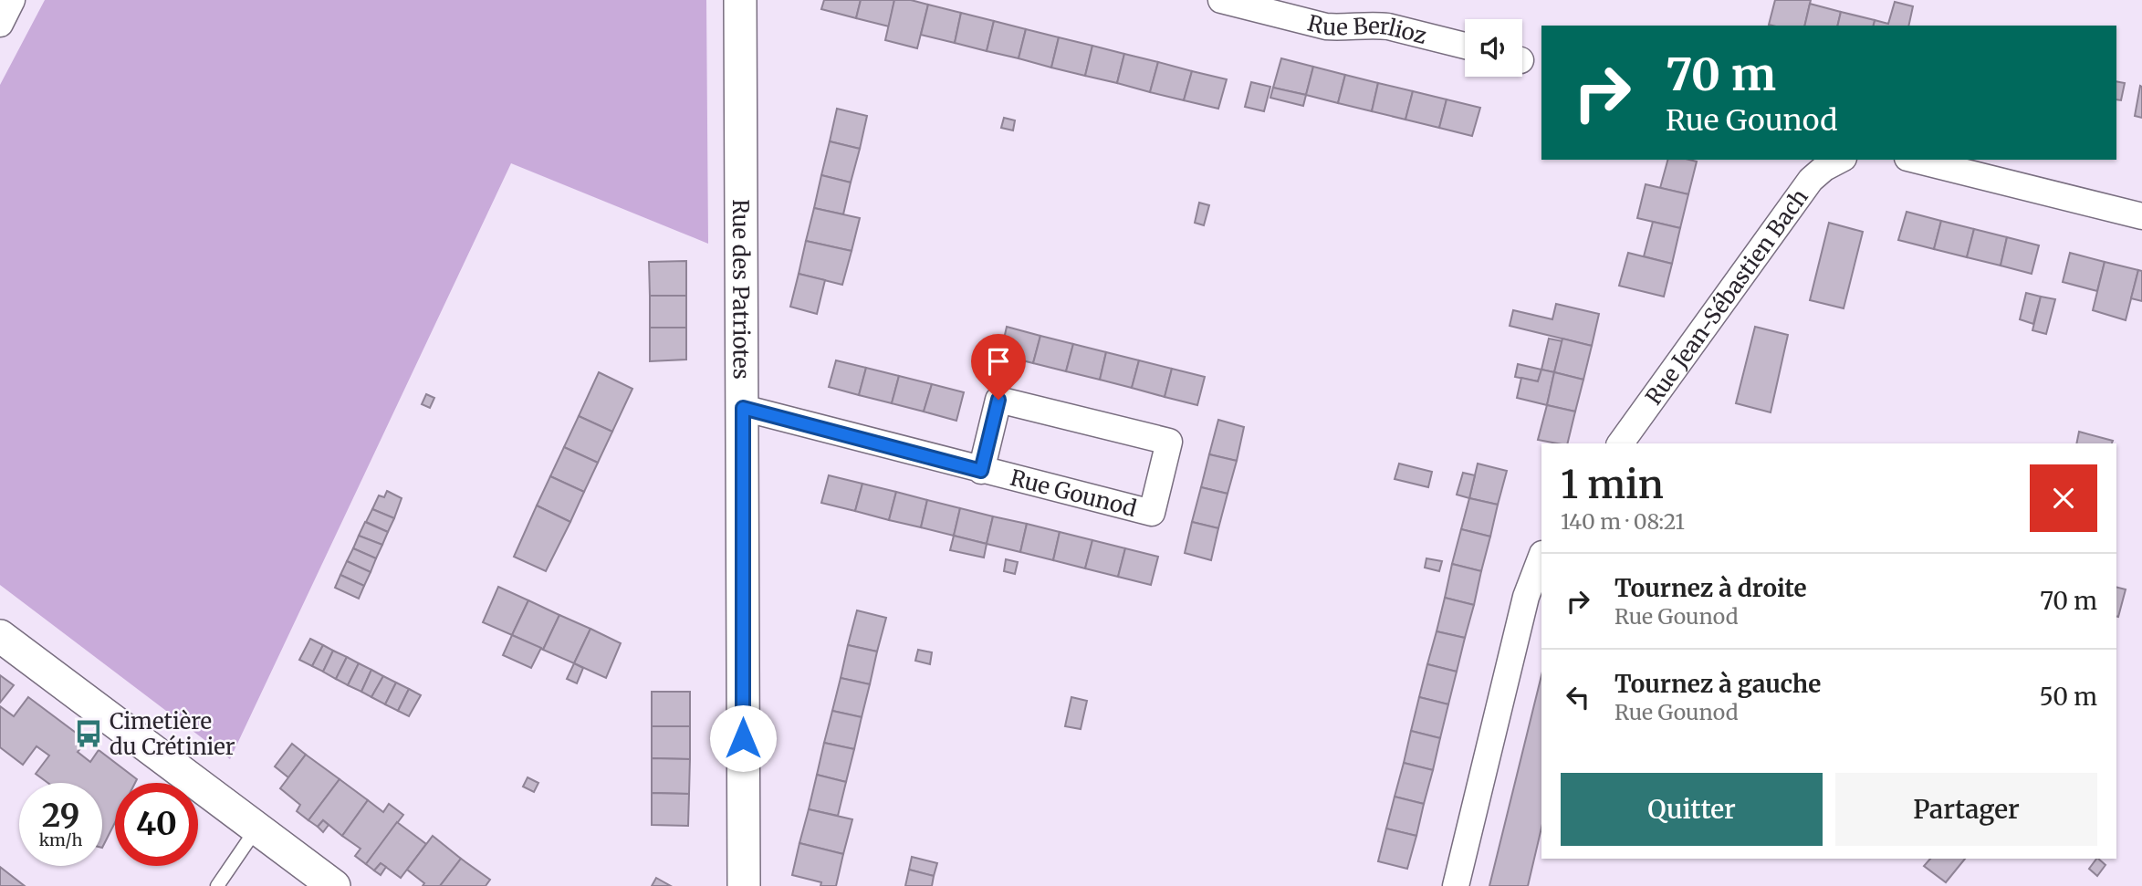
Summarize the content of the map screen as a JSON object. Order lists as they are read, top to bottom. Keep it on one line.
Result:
{"streets":{"street":["Rue Berlioz","Rue des Patriotes","Rue Jean-Sébastien Bach","Rue Gounod"]},"crossings":[["Rue des Patriotes","Rue Gounod"]],"places":{"bus stop":["Cimetière du Crétinier"]},"page":{"turn":["70 m","Rue Gounod"],"heading":["1 min","140 m · 08:21"],"list":[{"name":"Tournez à droite","note":"Rue Gounod","value":"70 m"},{"name":"Tournez à gauche","note":"Rue Gounod","value":"50 m"}],"buttons":["Quitter","Partager"],"speed":"29 km/h","limit":"40"}}
